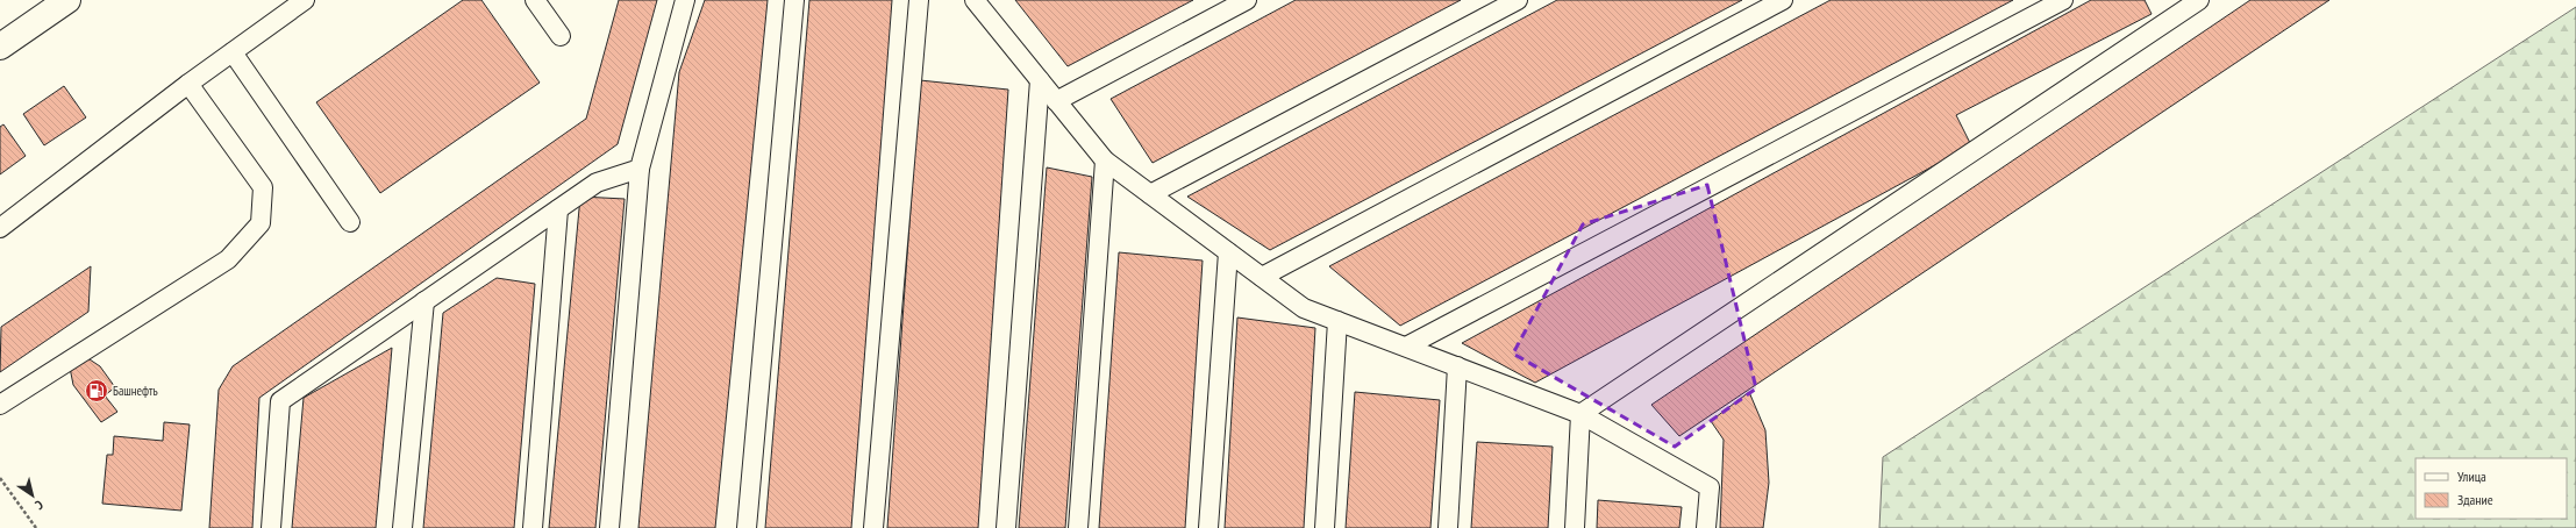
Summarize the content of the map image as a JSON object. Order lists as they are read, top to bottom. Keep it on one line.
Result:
{"places":{"fuel station":["Башнефть"]},"legend":["Улица","Здание"],"north":"bottom right"}
